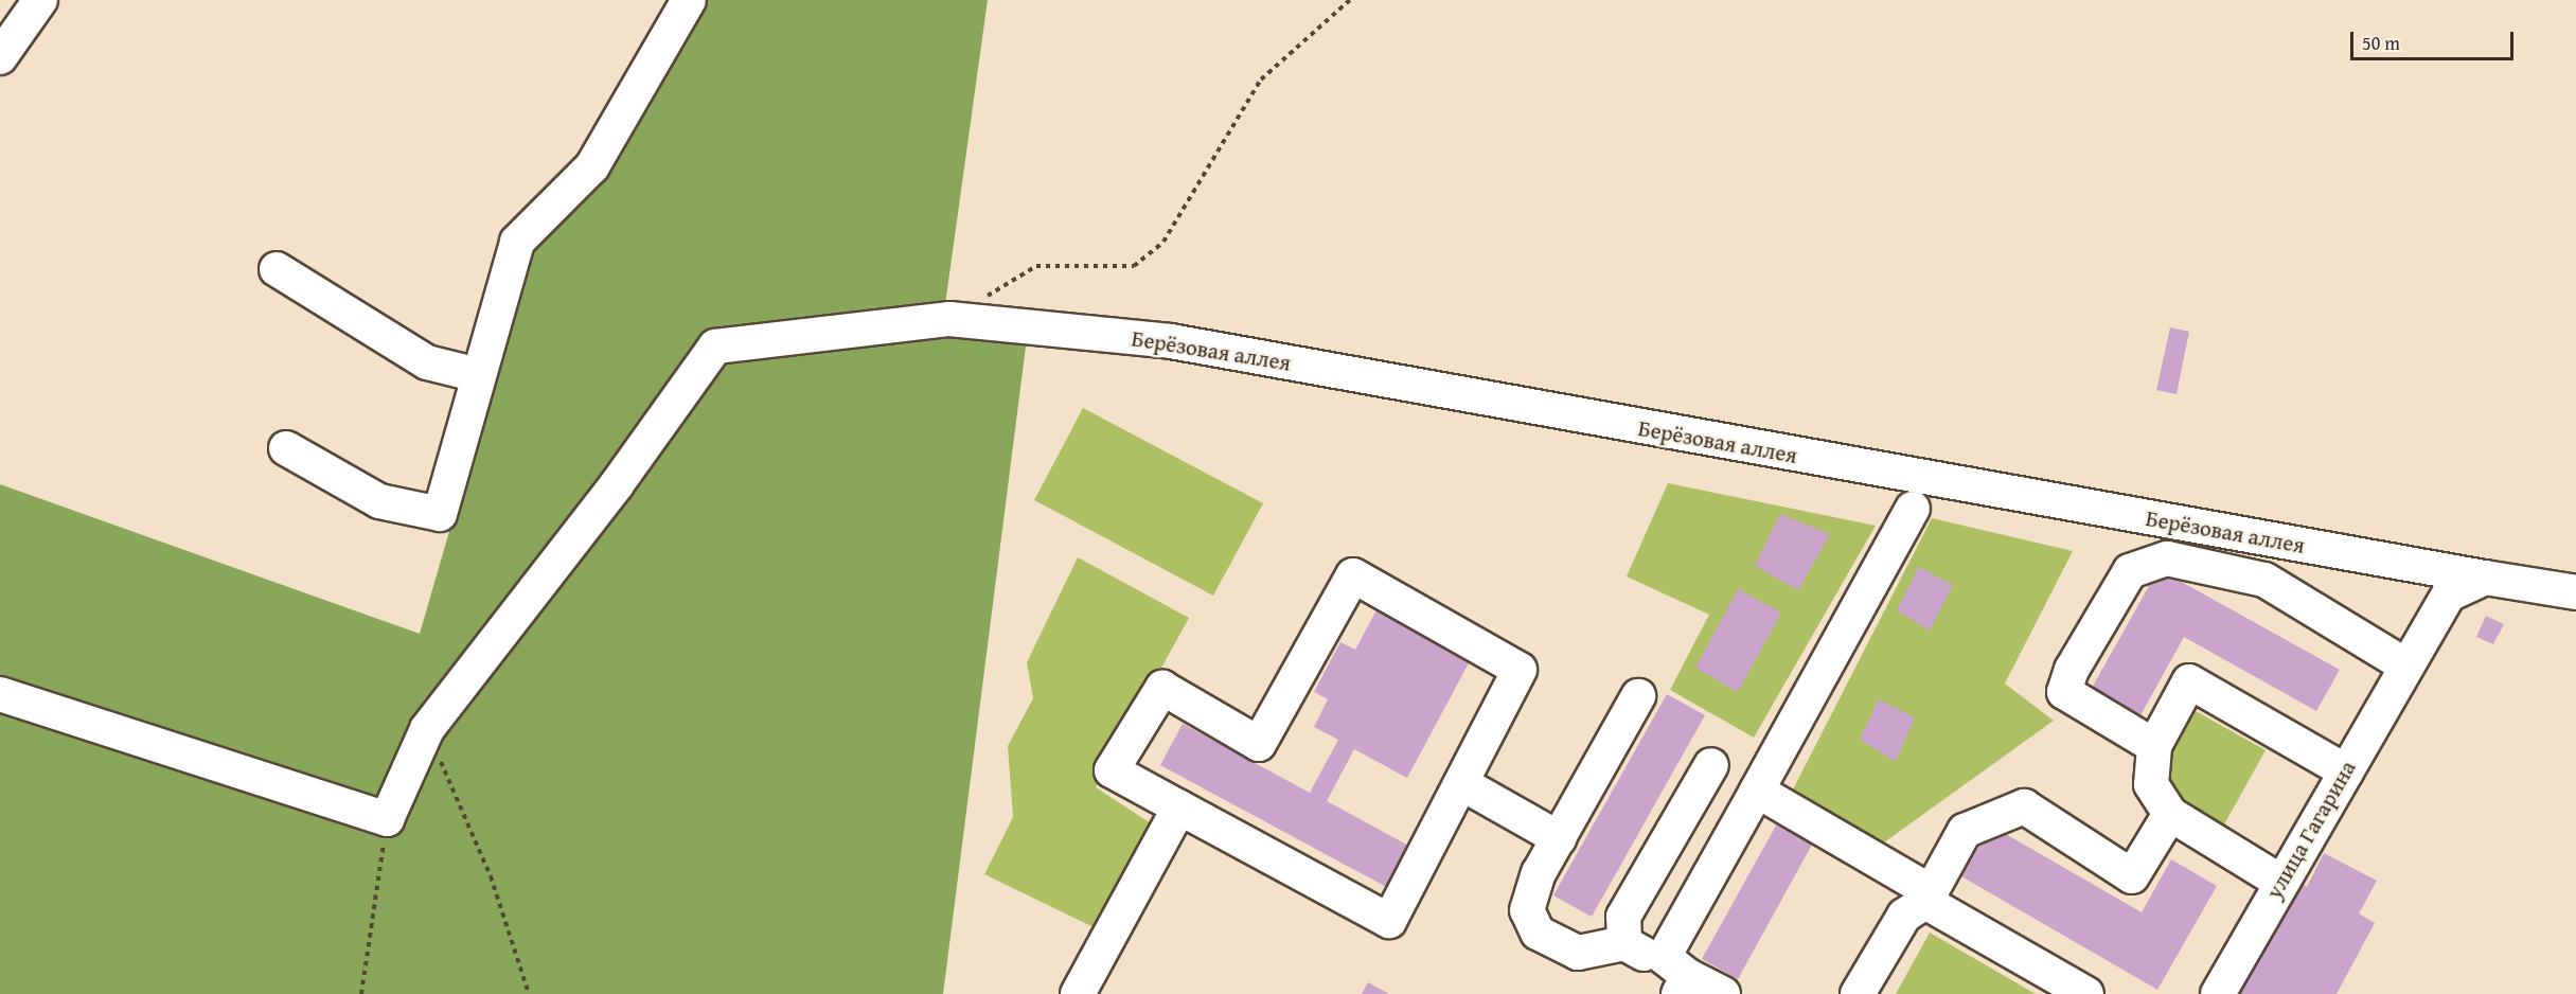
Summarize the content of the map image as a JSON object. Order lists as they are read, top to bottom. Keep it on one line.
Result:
{"streets":{"street":["Берёзовая аллея","улица Гагарина"]},"crossings":[["Берёзовая аллея","улица Гагарина"]],"scale_bar":"50 m"}
